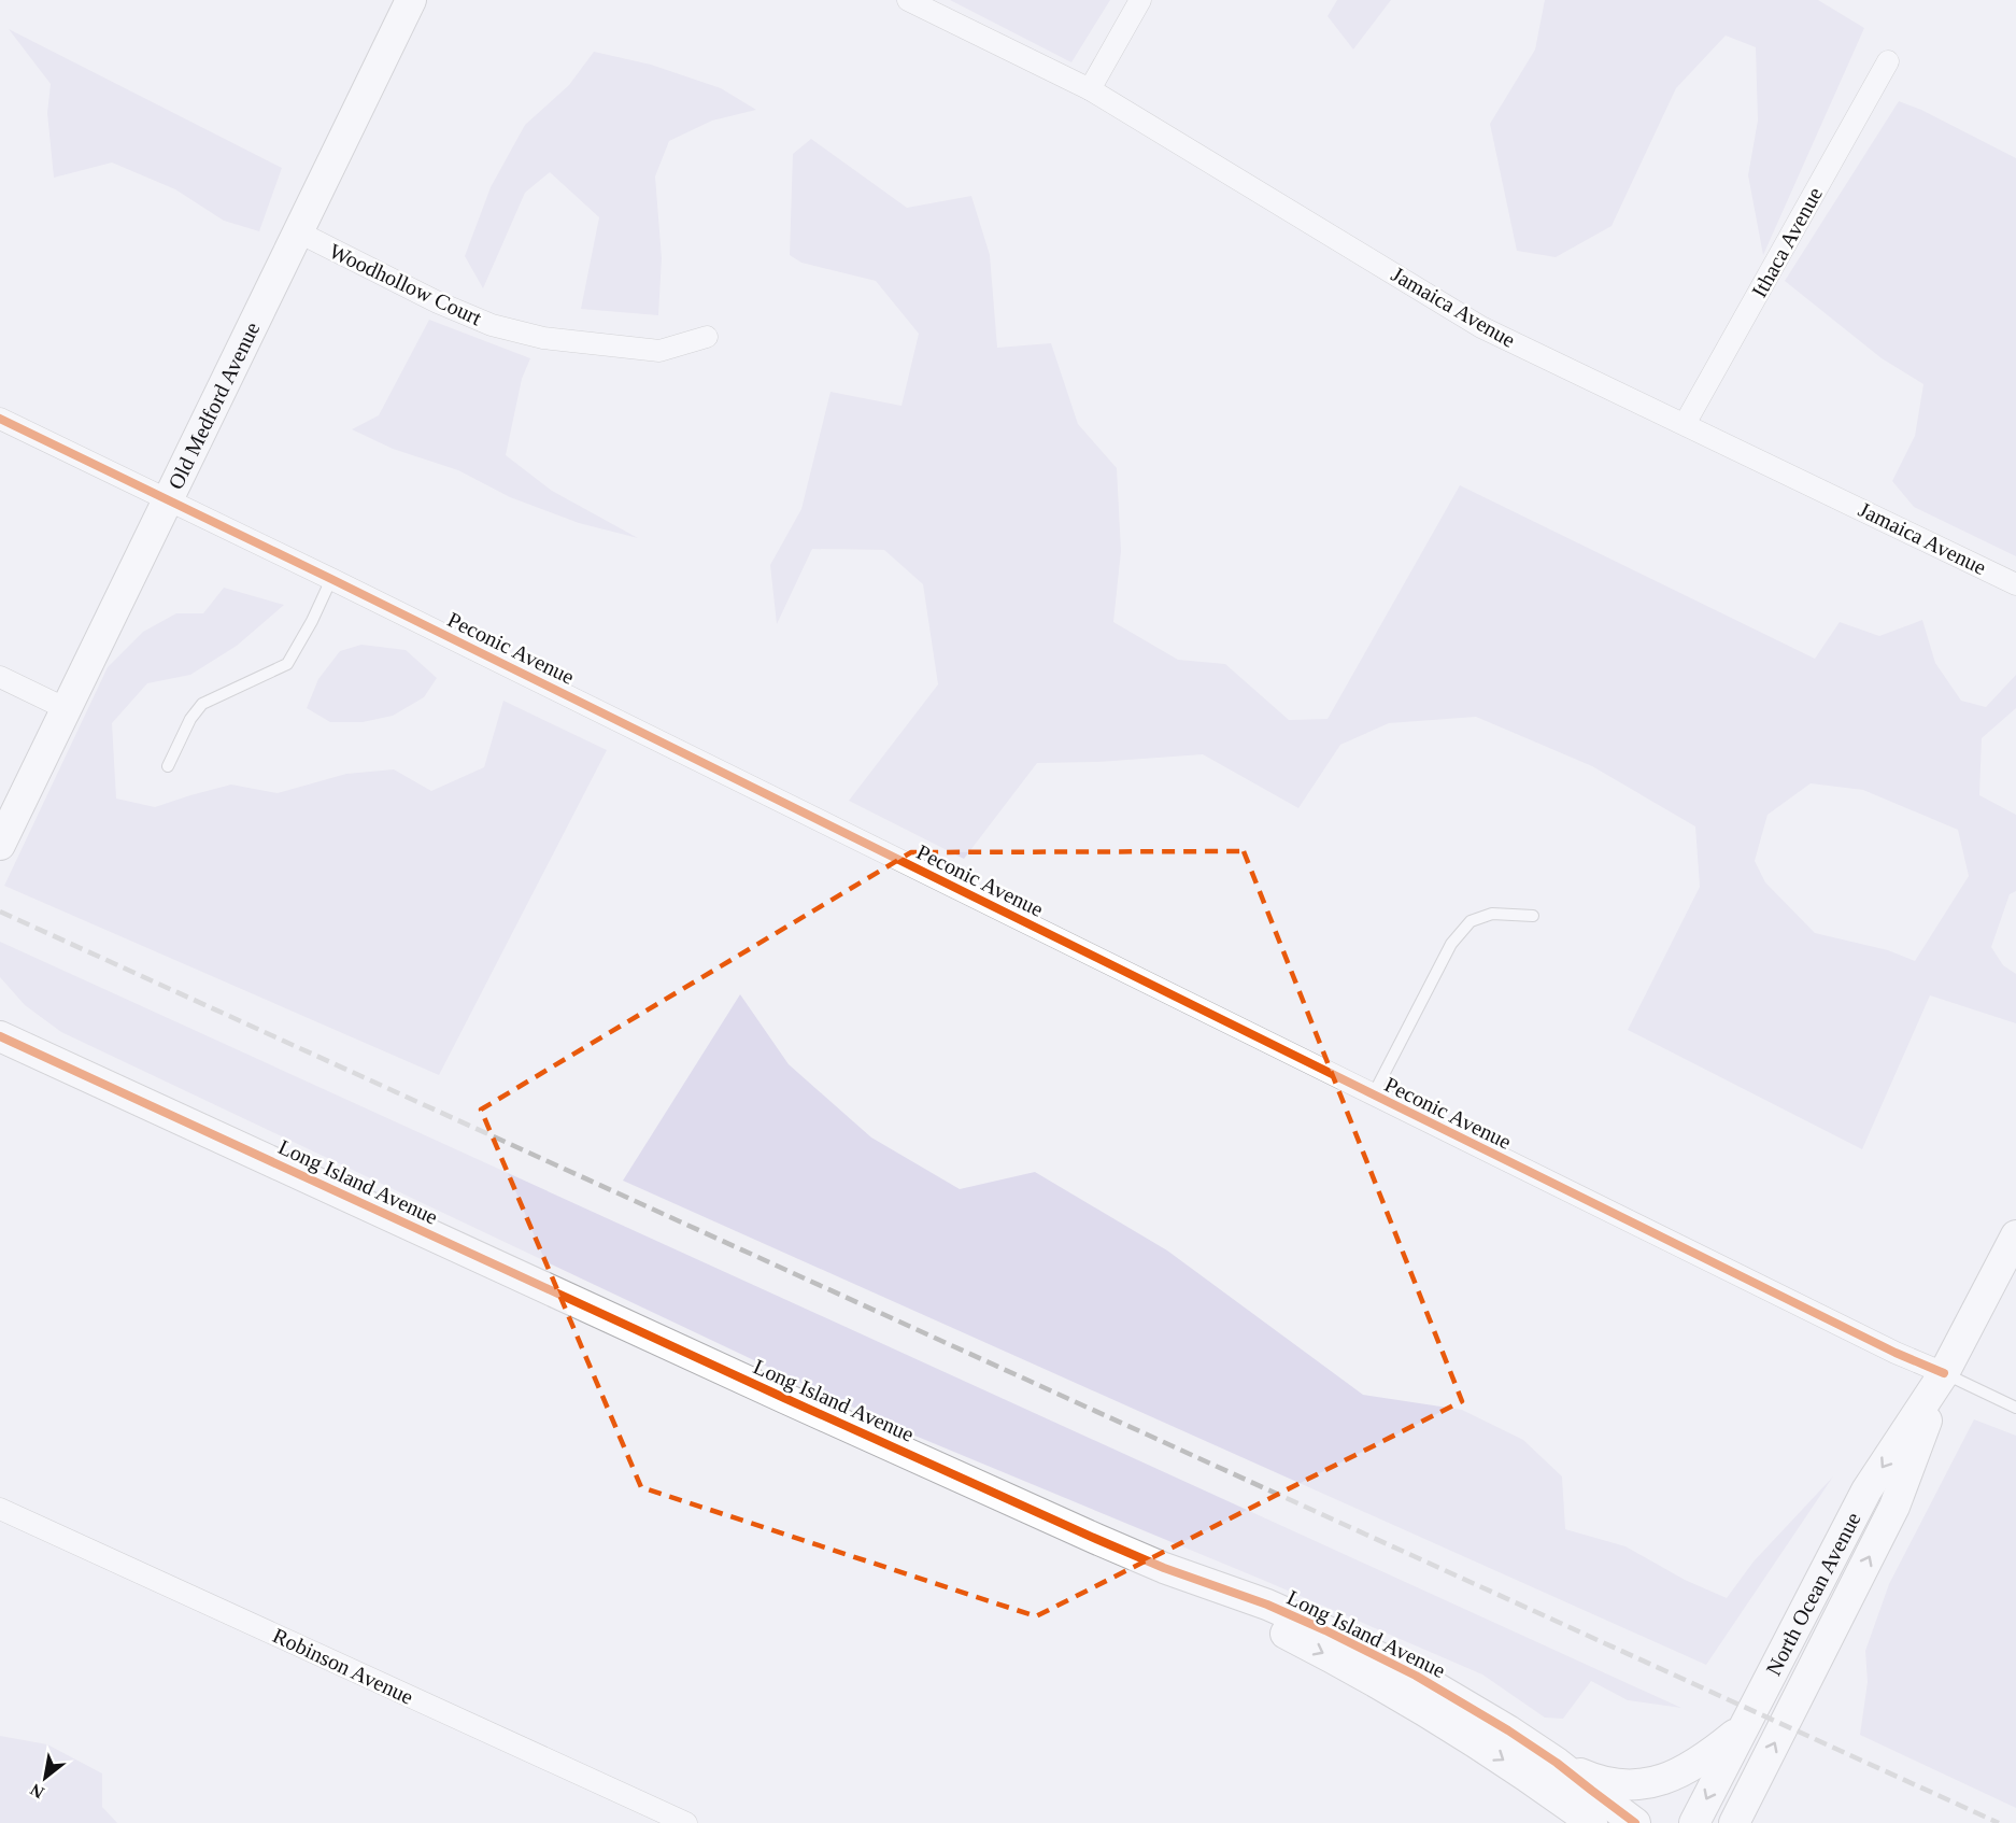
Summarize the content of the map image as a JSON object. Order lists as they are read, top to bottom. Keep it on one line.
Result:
{"streets":{"street":["Ithaca Avenue","Woodhollow Court","Jamaica Avenue","Old Medford Avenue","Peconic Avenue","Long Island Avenue","North Ocean Avenue","Robinson Avenue"]},"crossings":[["Ithaca Avenue","Jamaica Avenue"],["Woodhollow Court","Old Medford Avenue"],["Old Medford Avenue","Peconic Avenue"],["Peconic Avenue","North Ocean Avenue"]],"north":"bottom left"}
